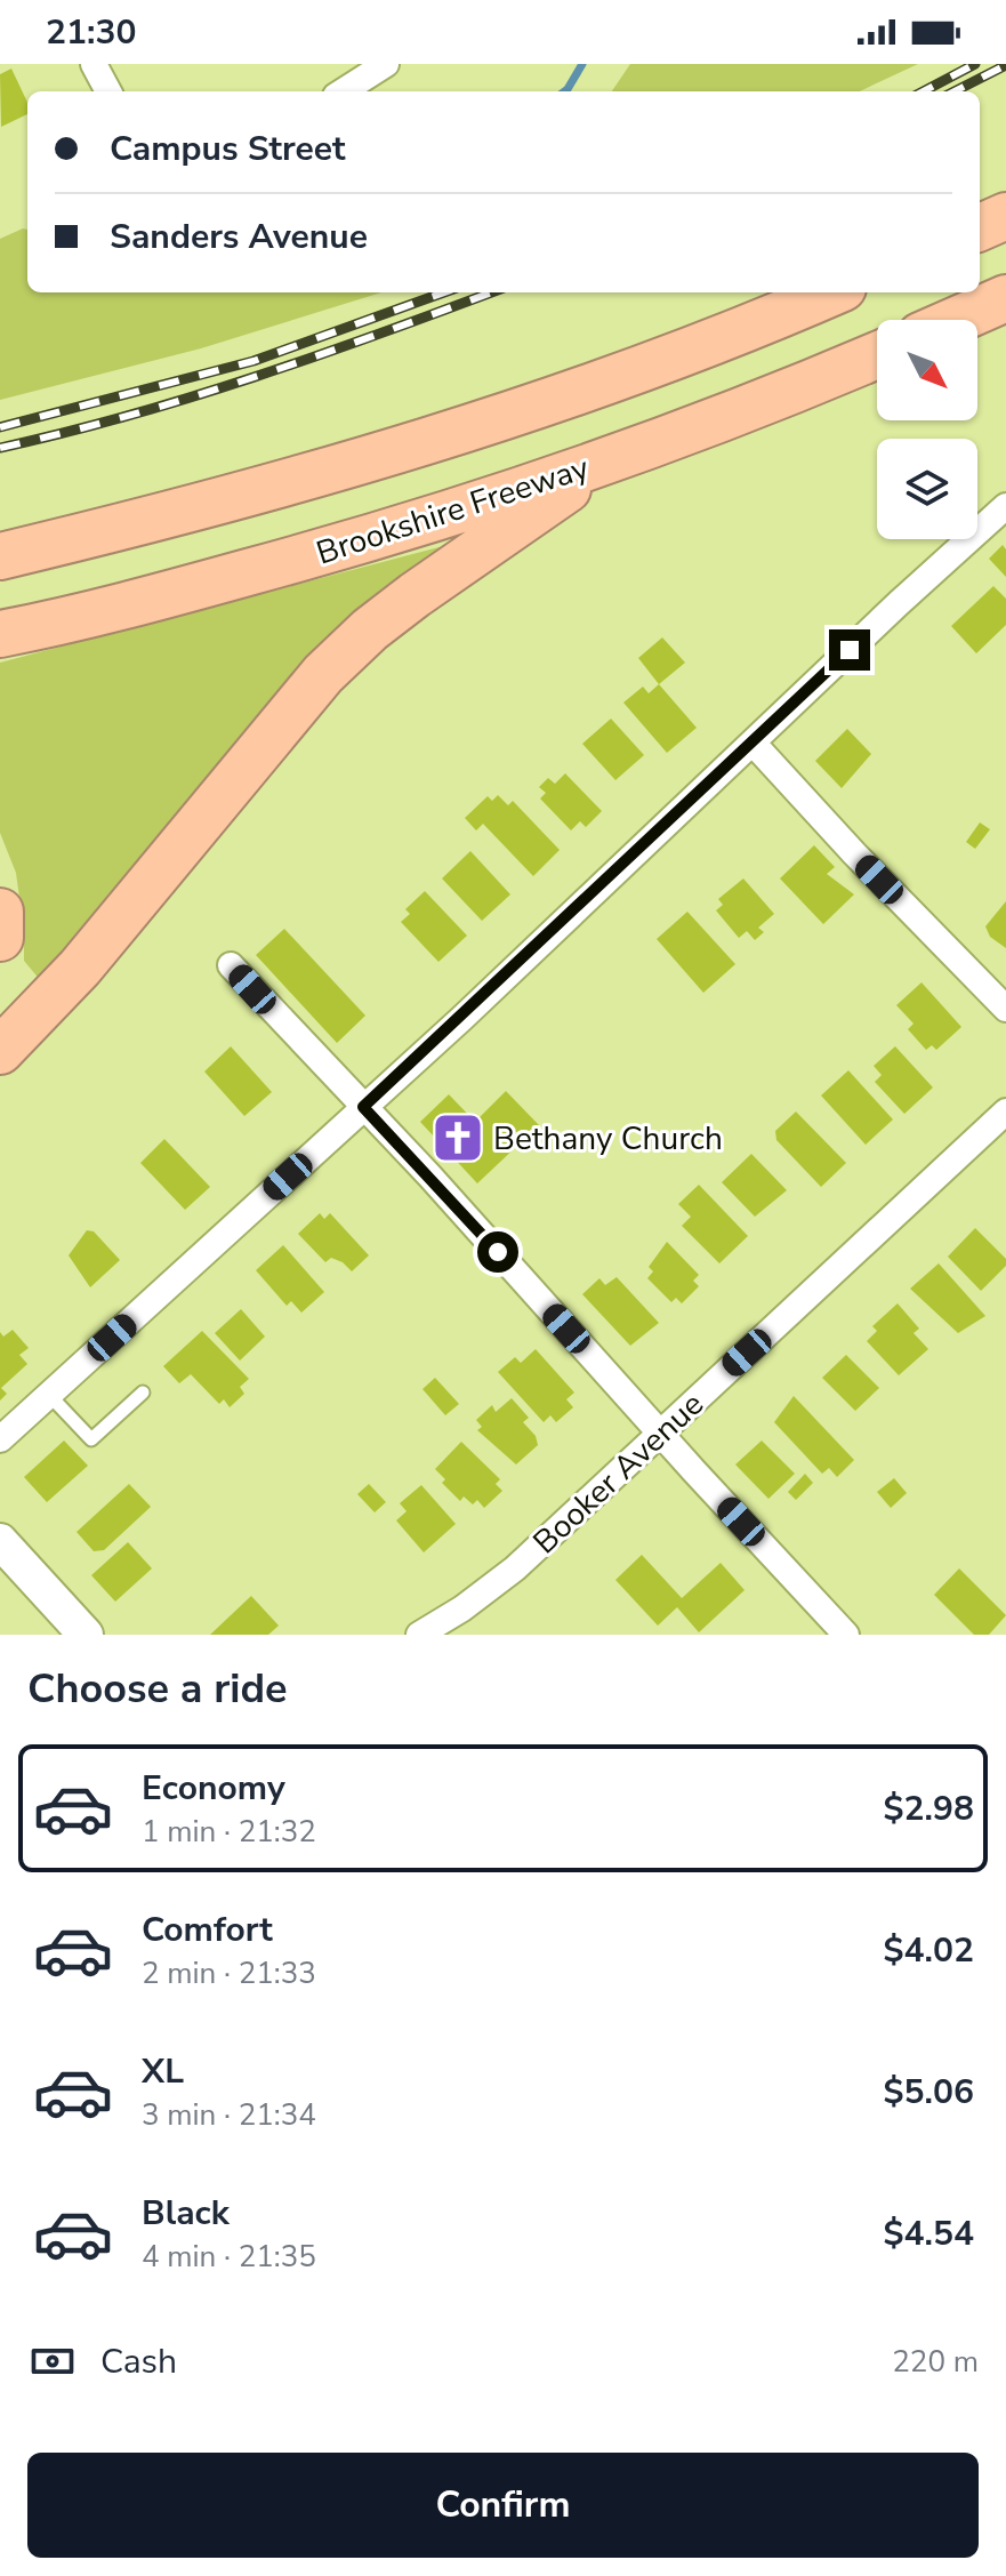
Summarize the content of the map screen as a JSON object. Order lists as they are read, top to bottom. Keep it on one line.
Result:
{"streets":{"highway":["Brookshire Freeway"],"street":["Booker Avenue"]},"places":{"church":["Bethany Church"]},"north":"bottom right","page":{"status":"21:30","banner":["Campus Street","Sanders Avenue"],"heading":"Choose a ride","list":[{"name":"Economy","note":"1 min · 21:32","value":"$2.98"},{"name":"Comfort","note":"2 min · 21:33","value":"$4.02"},{"name":"XL","note":"3 min · 21:34","value":"$5.06"},{"name":"Black","note":"4 min · 21:35","value":"$4.54"}],"pay":["Cash","220 m"],"buttons":"Confirm"}}
